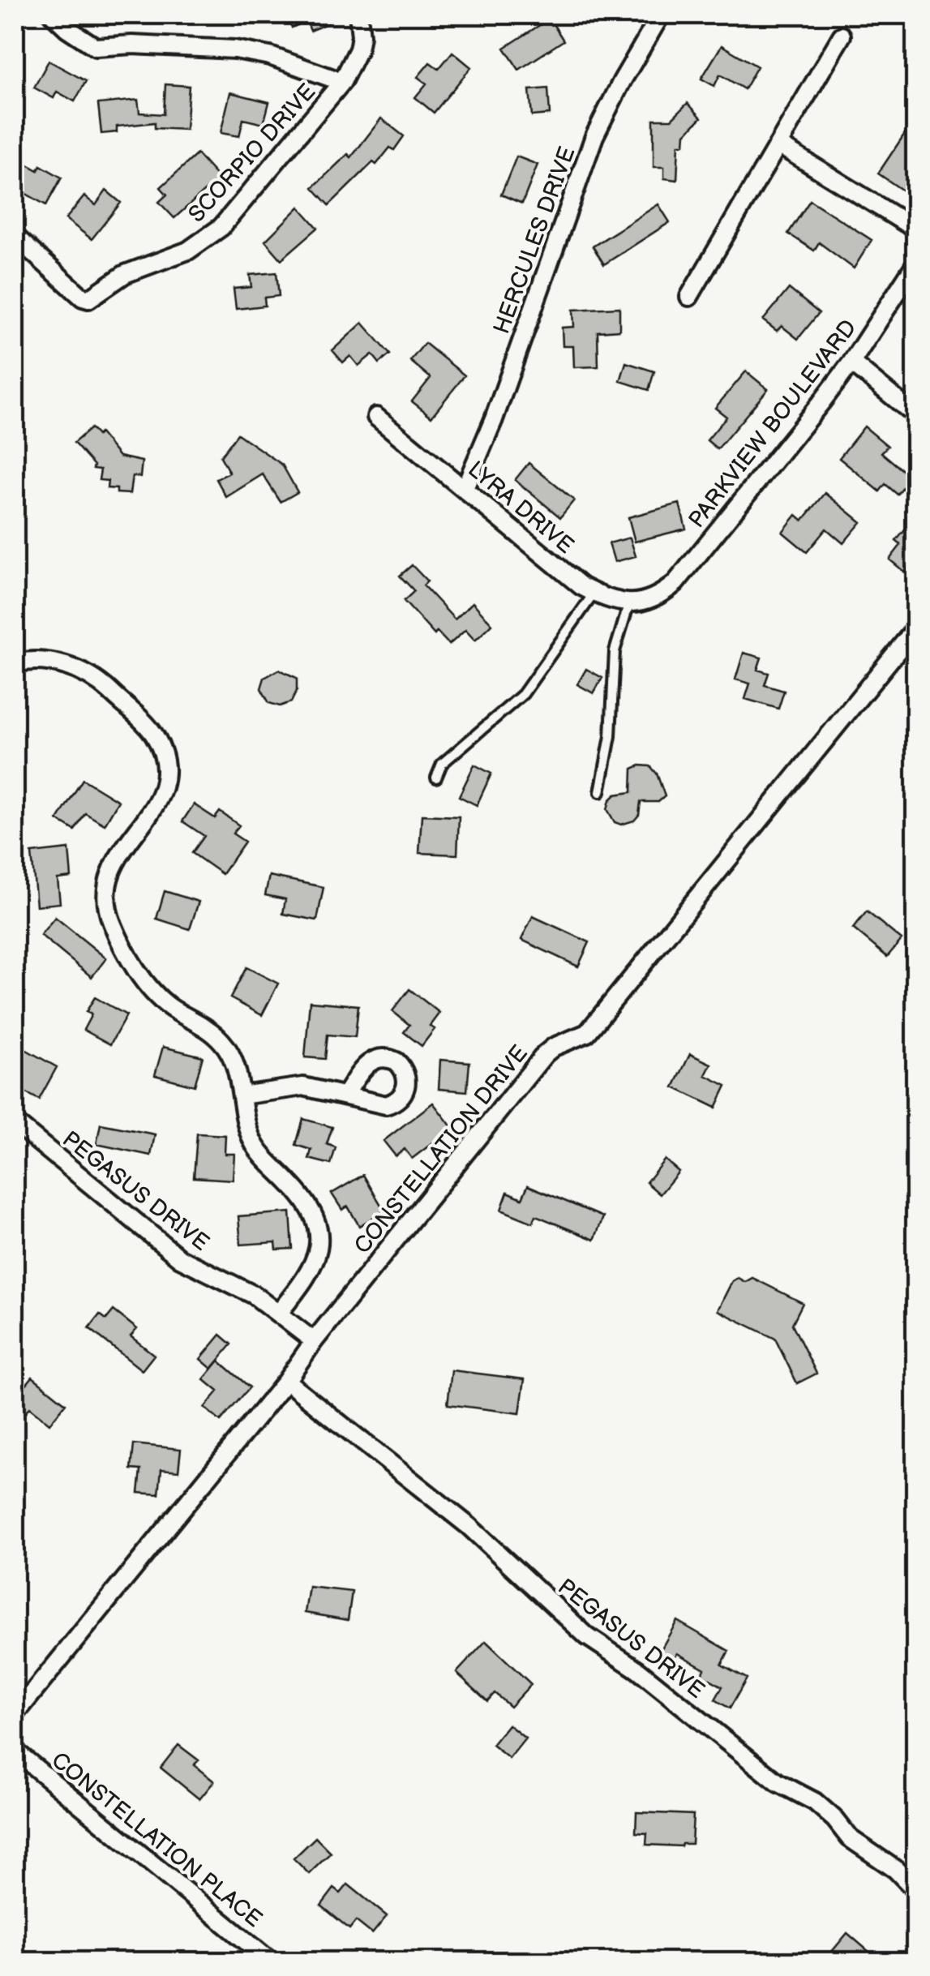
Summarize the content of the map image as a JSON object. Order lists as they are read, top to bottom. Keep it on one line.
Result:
{"streets":{"street":["SCORPIO DRIVE","HERCULES DRIVE","PARKVIEW BOULEVARD","LYRA DRIVE","CONSTELLATION DRIVE","PEGASUS DRIVE","CONSTELLATION PLACE"]},"crossings":[["HERCULES DRIVE","LYRA DRIVE"],["PARKVIEW BOULEVARD","LYRA DRIVE"],["CONSTELLATION DRIVE","PEGASUS DRIVE"]]}
